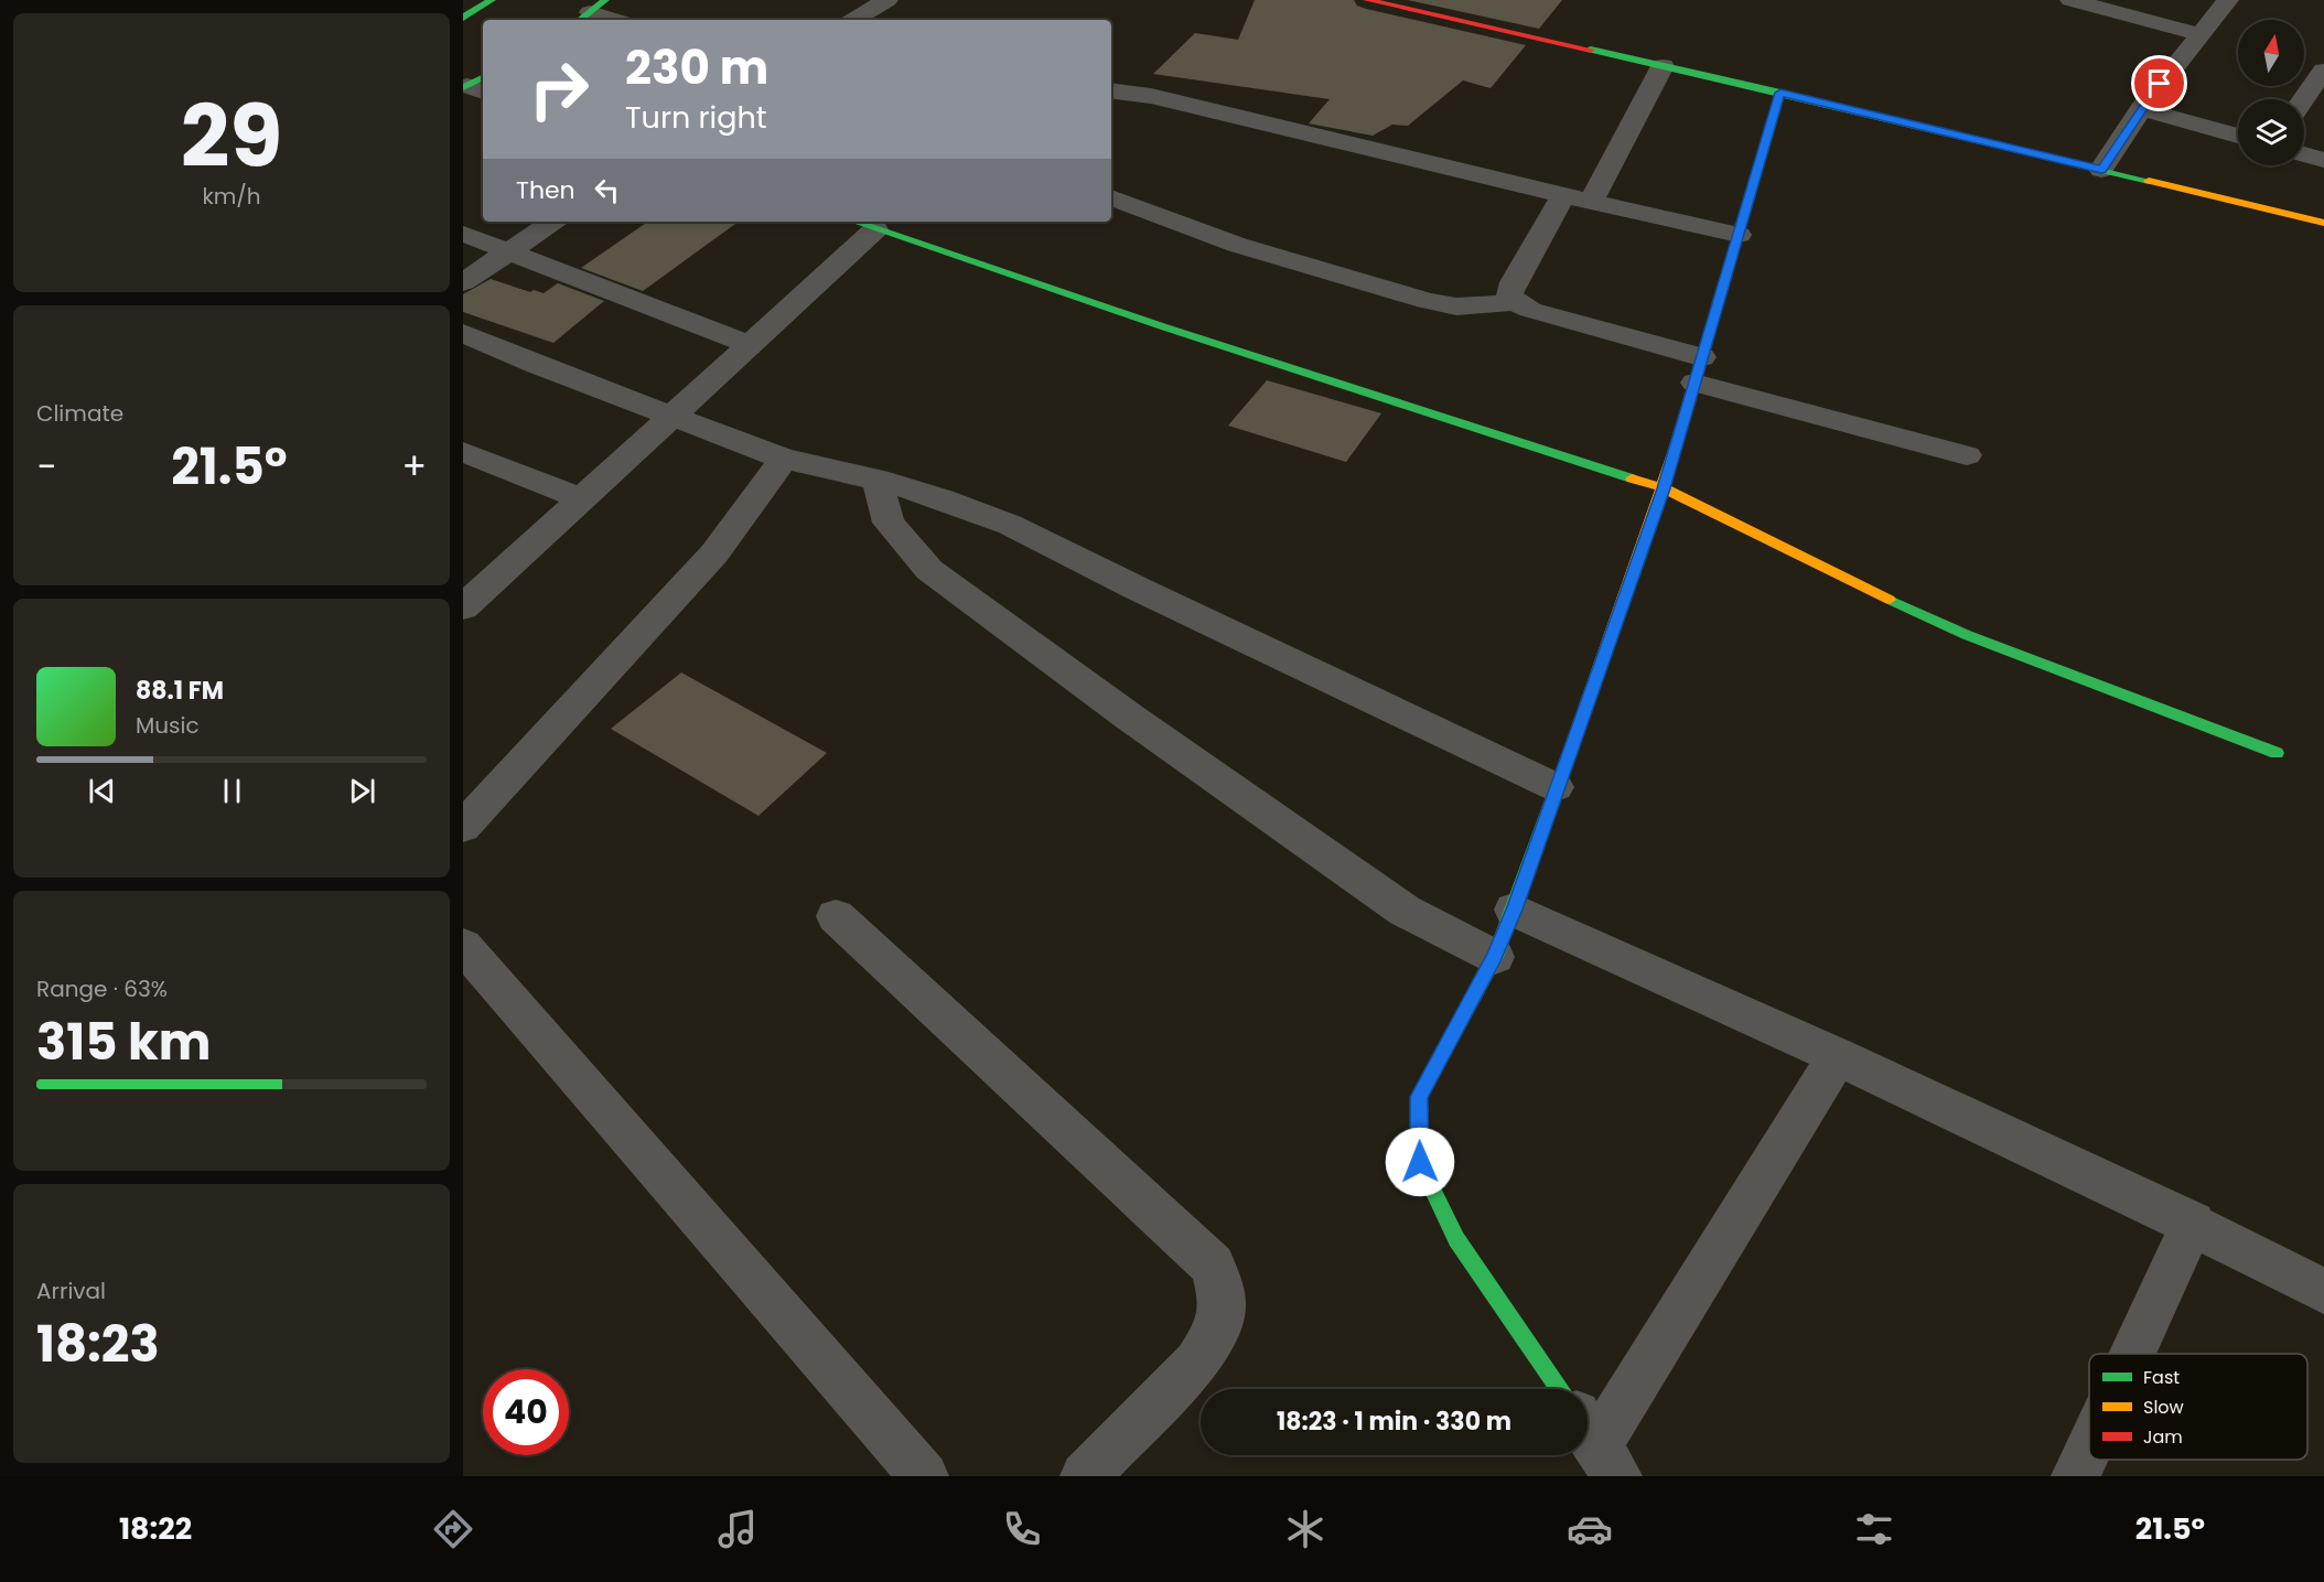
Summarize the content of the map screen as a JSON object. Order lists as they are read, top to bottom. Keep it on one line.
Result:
{"legend":["Fast","Slow","Jam"],"north":"top","page":{"tile":[["29","km/h"],"Climate",["Range · 63%","315 km"],["Arrival","18:23"]],"turn":["230 m","Turn right"],"then":"Then","heat":["−","21.5°","+"],"song":["88.1 FM","Music"],"limit":"40","trip":"18:23 · 1 min · 330 m","tabs":["18:22","21.5°"]}}
